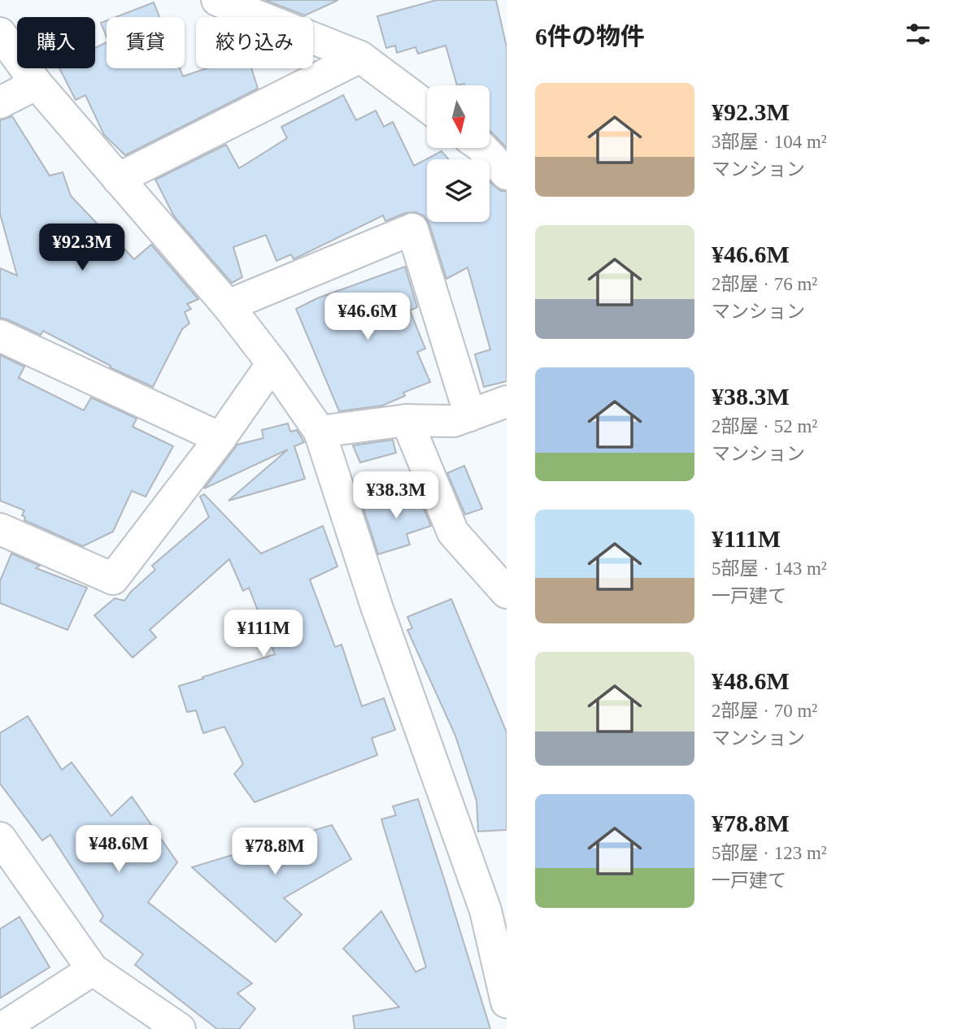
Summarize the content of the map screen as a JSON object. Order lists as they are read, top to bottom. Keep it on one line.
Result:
{"north":"bottom","page":{"heading":"6件の物件","chip":["購入","賃貸","絞り込み"],"list":[{"name":"¥92.3M","note":"3部屋 · 104 m² · マンション"},{"name":"¥46.6M","note":"2部屋 · 76 m² · マンション"},{"name":"¥38.3M","note":"2部屋 · 52 m² · マンション"},{"name":"¥111M","note":"5部屋 · 143 m² · 一戸建て"},{"name":"¥48.6M","note":"2部屋 · 70 m² · マンション"},{"name":"¥78.8M","note":"5部屋 · 123 m² · 一戸建て"}],"price":["¥92.3M","¥46.6M","¥38.3M","¥111M","¥48.6M","¥78.8M"]}}
